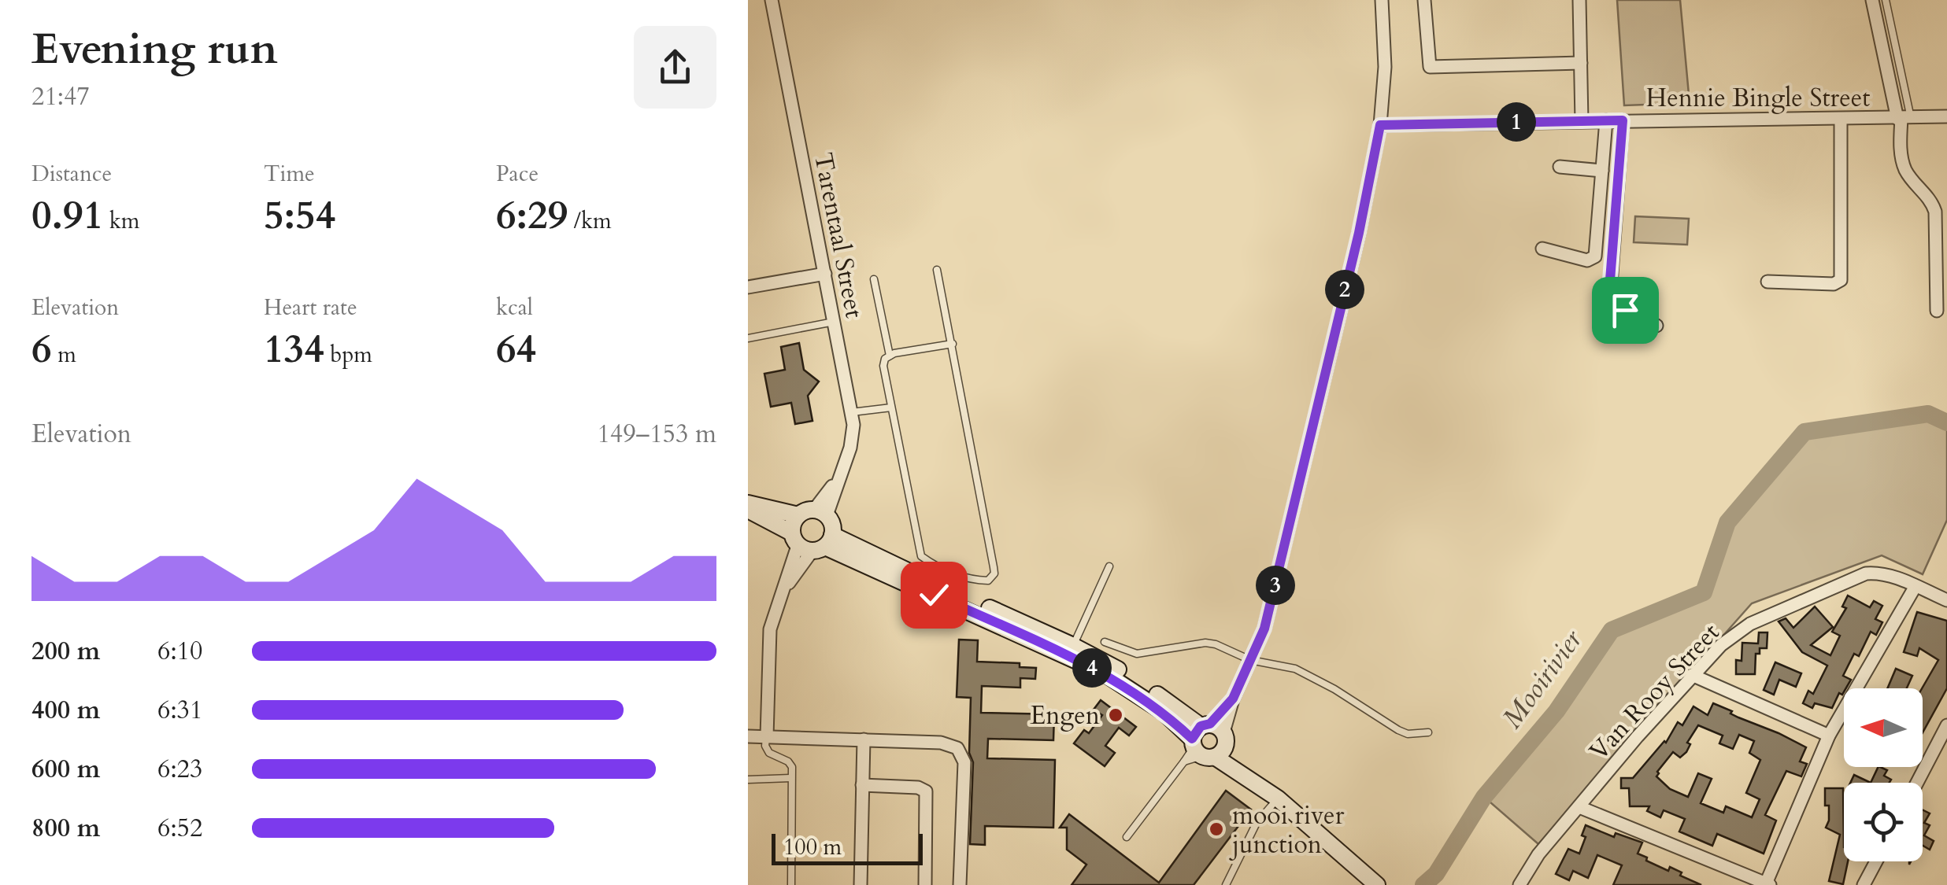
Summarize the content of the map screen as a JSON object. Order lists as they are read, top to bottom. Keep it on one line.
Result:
{"streets":{"street":["Hennie Bingle Street","Tarentaal Street","Van Rooy Street"]},"water":["Mooirivier"],"places":["Engen","mooi river junction"],"scale_bar":"100 m","north":"left","page":{"heading":["Evening run","21:47"],"pins":["1","2","3","4"],"stats":[["Distance","0.91 km"],["Time","5:54"],["Pace","6:29 /km"],["Elevation","6 m"],["Heart rate","134 bpm"],["kcal","64"]],"chart":["Elevation","149–153 m"],"list":[{"name":"200 m","note":"6:10"},{"name":"400 m","note":"6:31"},{"name":"600 m","note":"6:23"},{"name":"800 m","note":"6:52"}],"scale":"100 m"}}
